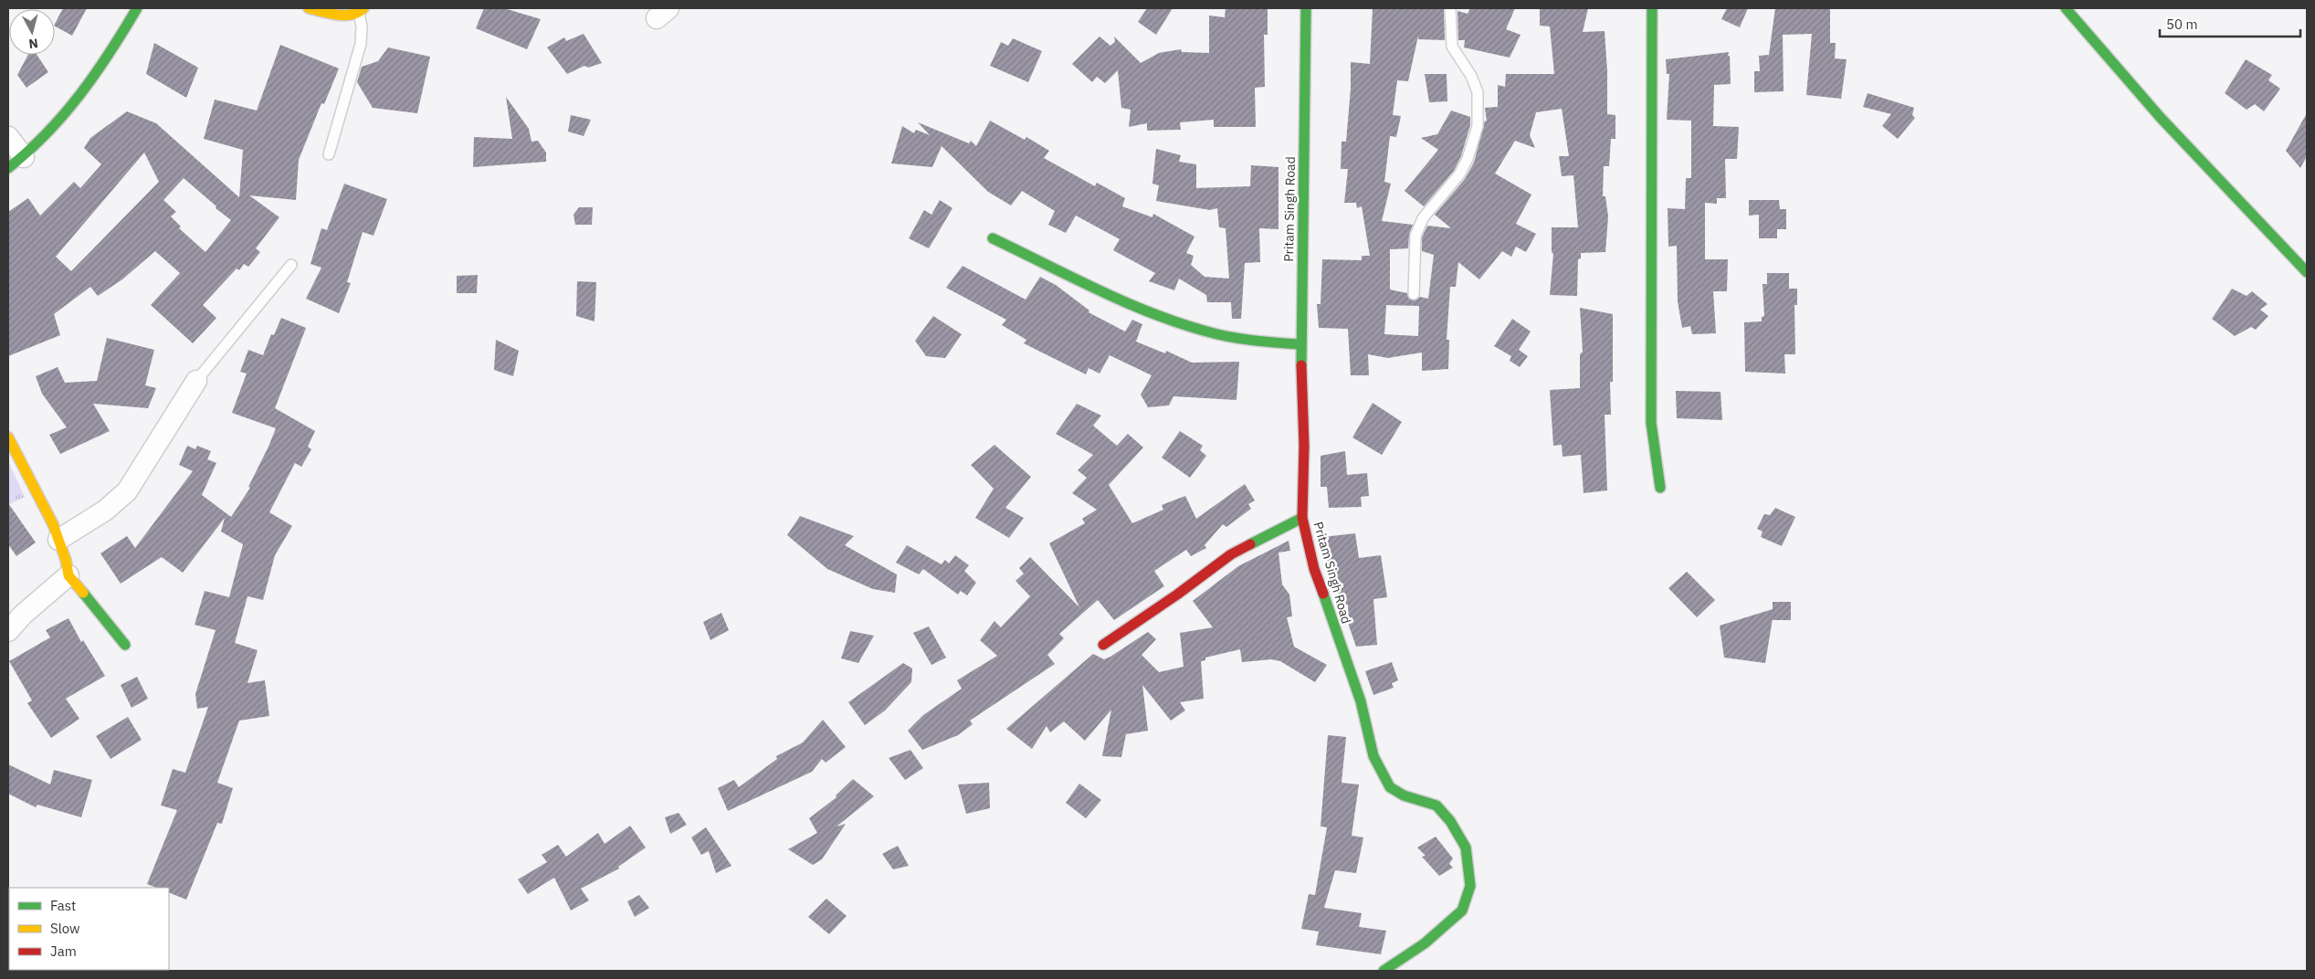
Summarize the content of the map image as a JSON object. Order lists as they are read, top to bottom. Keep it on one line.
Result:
{"streets":{"street":["Pritam Singh Road"]},"legend":["Fast","Slow","Jam"],"scale_bar":"50 m","north":"bottom"}
